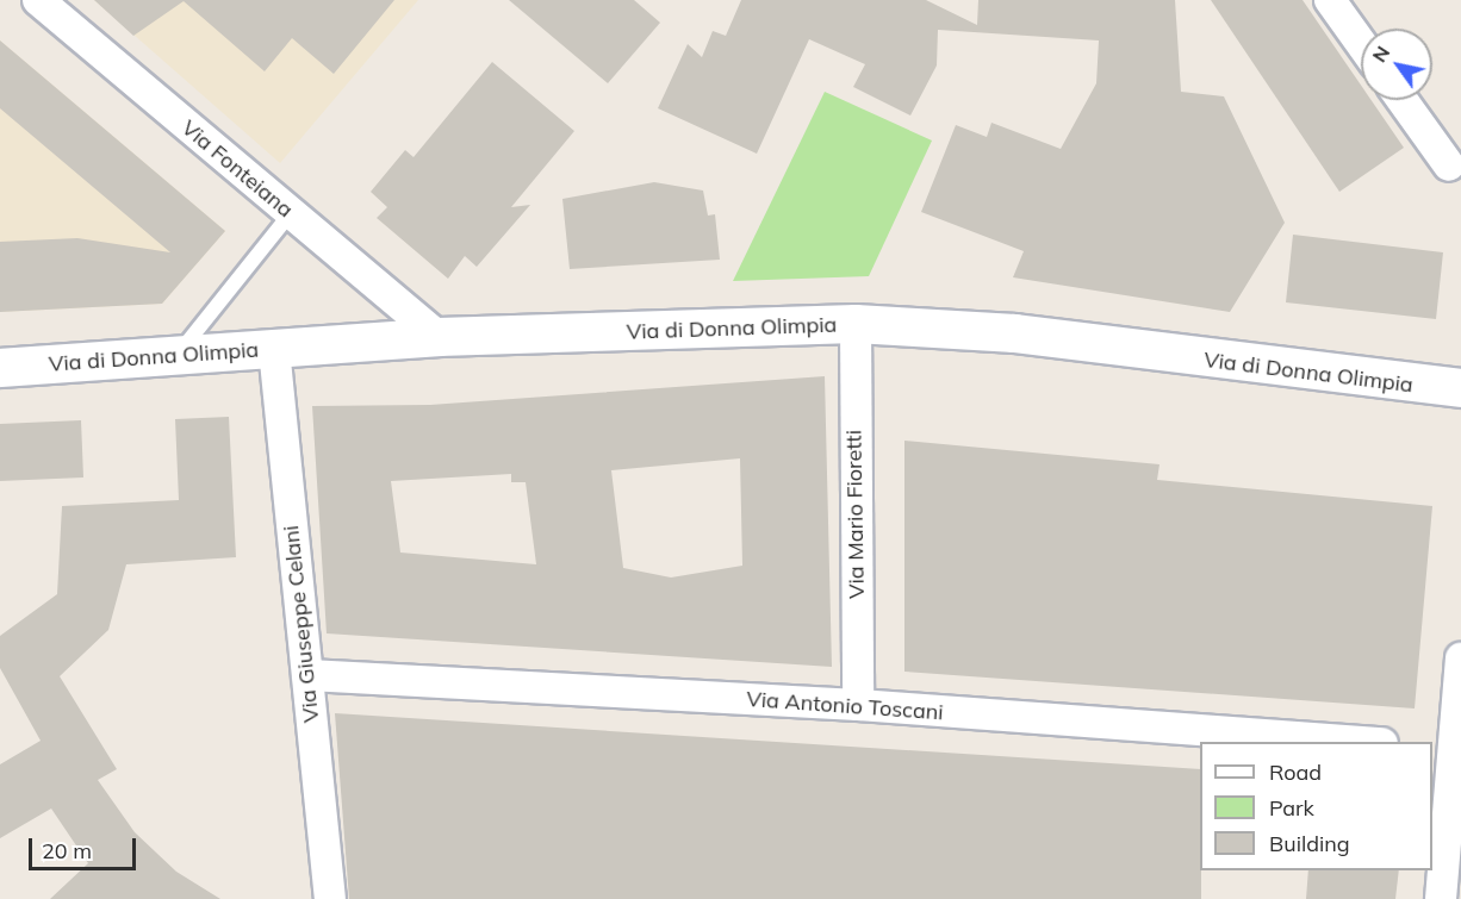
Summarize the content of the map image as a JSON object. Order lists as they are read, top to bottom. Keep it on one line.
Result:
{"streets":{"street":["Via Fonteiana","Via di Donna Olimpia","Via Mario Fioretti","Via Giuseppe Celani","Via Antonio Toscani"]},"crossings":[["Via Fonteiana","Via di Donna Olimpia"],["Via di Donna Olimpia","Via Mario Fioretti"],["Via di Donna Olimpia","Via Giuseppe Celani"],["Via Mario Fioretti","Via Antonio Toscani"],["Via Giuseppe Celani","Via Antonio Toscani"]],"legend":["Road","Park","Building"],"scale_bar":"20 m","north":"top left"}
